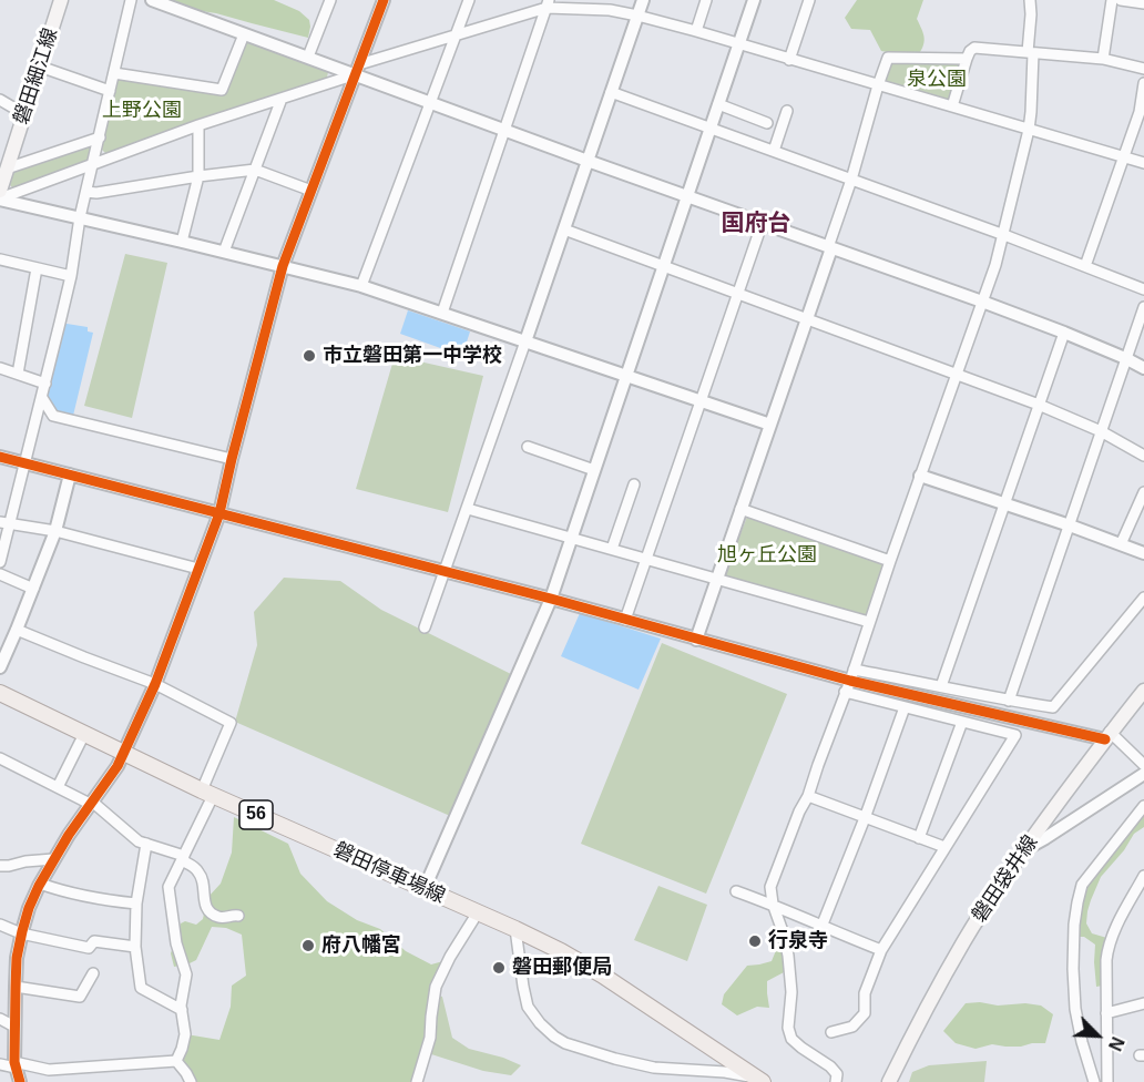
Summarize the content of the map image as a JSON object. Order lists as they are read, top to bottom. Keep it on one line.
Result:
{"streets":{"main road":["磐田細江線","56","磐田停車場線","磐田袋井線"]},"districts":["国府台"],"parks":["泉公園","上野公園","旭ヶ丘公園"],"places":["市立磐田第一中学校","行泉寺","府八幡宮","磐田郵便局"],"north":"bottom right"}
